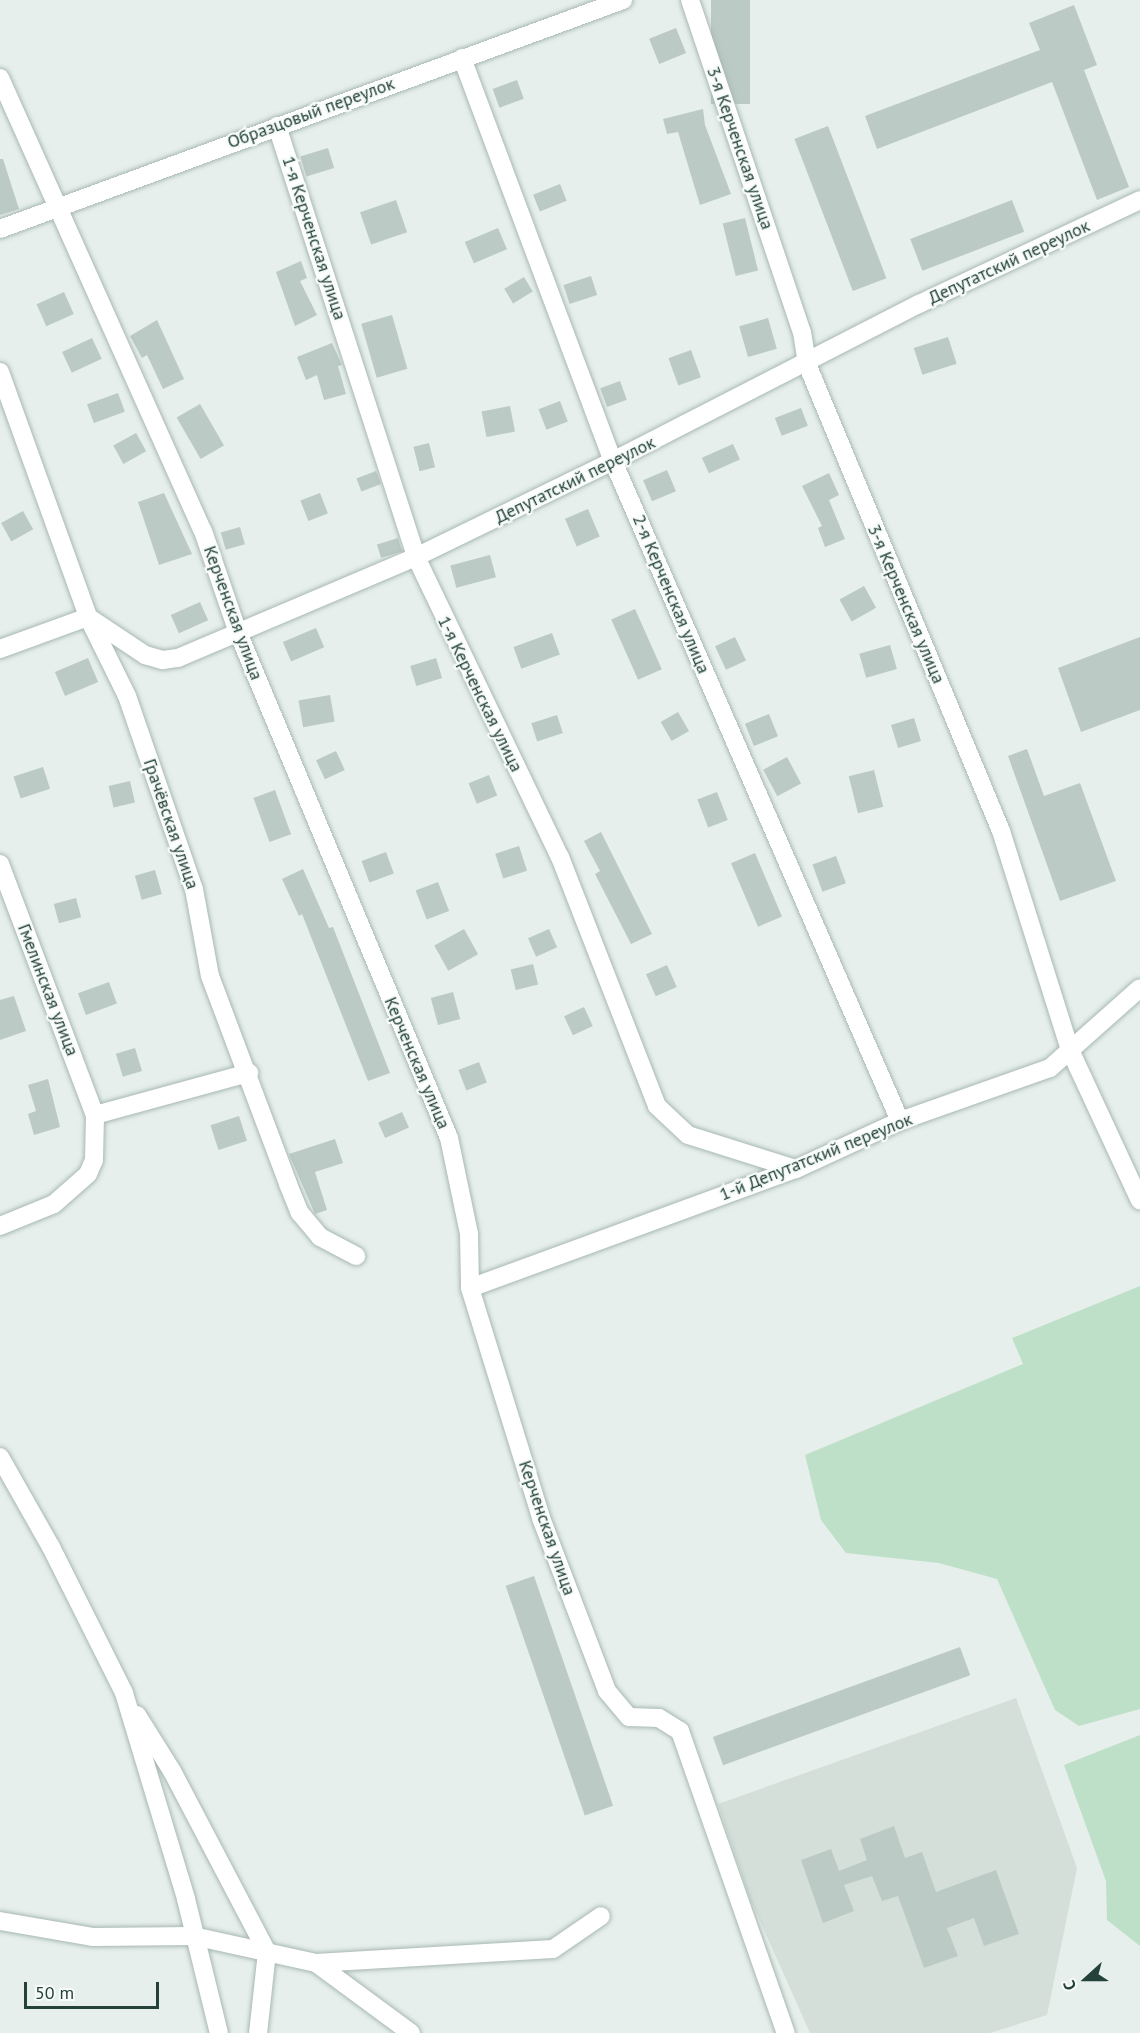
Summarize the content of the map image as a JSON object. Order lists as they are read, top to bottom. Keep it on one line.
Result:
{"streets":{"street":["Образцовый переулок","3-я Керченская улица","1-я Керченская улица","Депутатский переулок","2-я Керченская улица","Керченская улица","Грачёвская улица","Гмелинская улица","1-й Депутатский переулок"]},"crossings":[["Образцовый переулок","1-я Керченская улица"],["Образцовый переулок","2-я Керченская улица"],["Образцовый переулок","Керченская улица"],["3-я Керченская улица","Депутатский переулок"],["3-я Керченская улица","1-й Депутатский переулок"],["1-я Керченская улица","Депутатский переулок"],["1-я Керченская улица","1-й Депутатский переулок"],["Депутатский переулок","2-я Керченская улица"],["Депутатский переулок","Керченская улица"],["Депутатский переулок","Грачёвская улица"],["2-я Керченская улица","1-й Депутатский переулок"],["Керченская улица","1-й Депутатский переулок"]],"scale_bar":"50 m","north":"left"}
